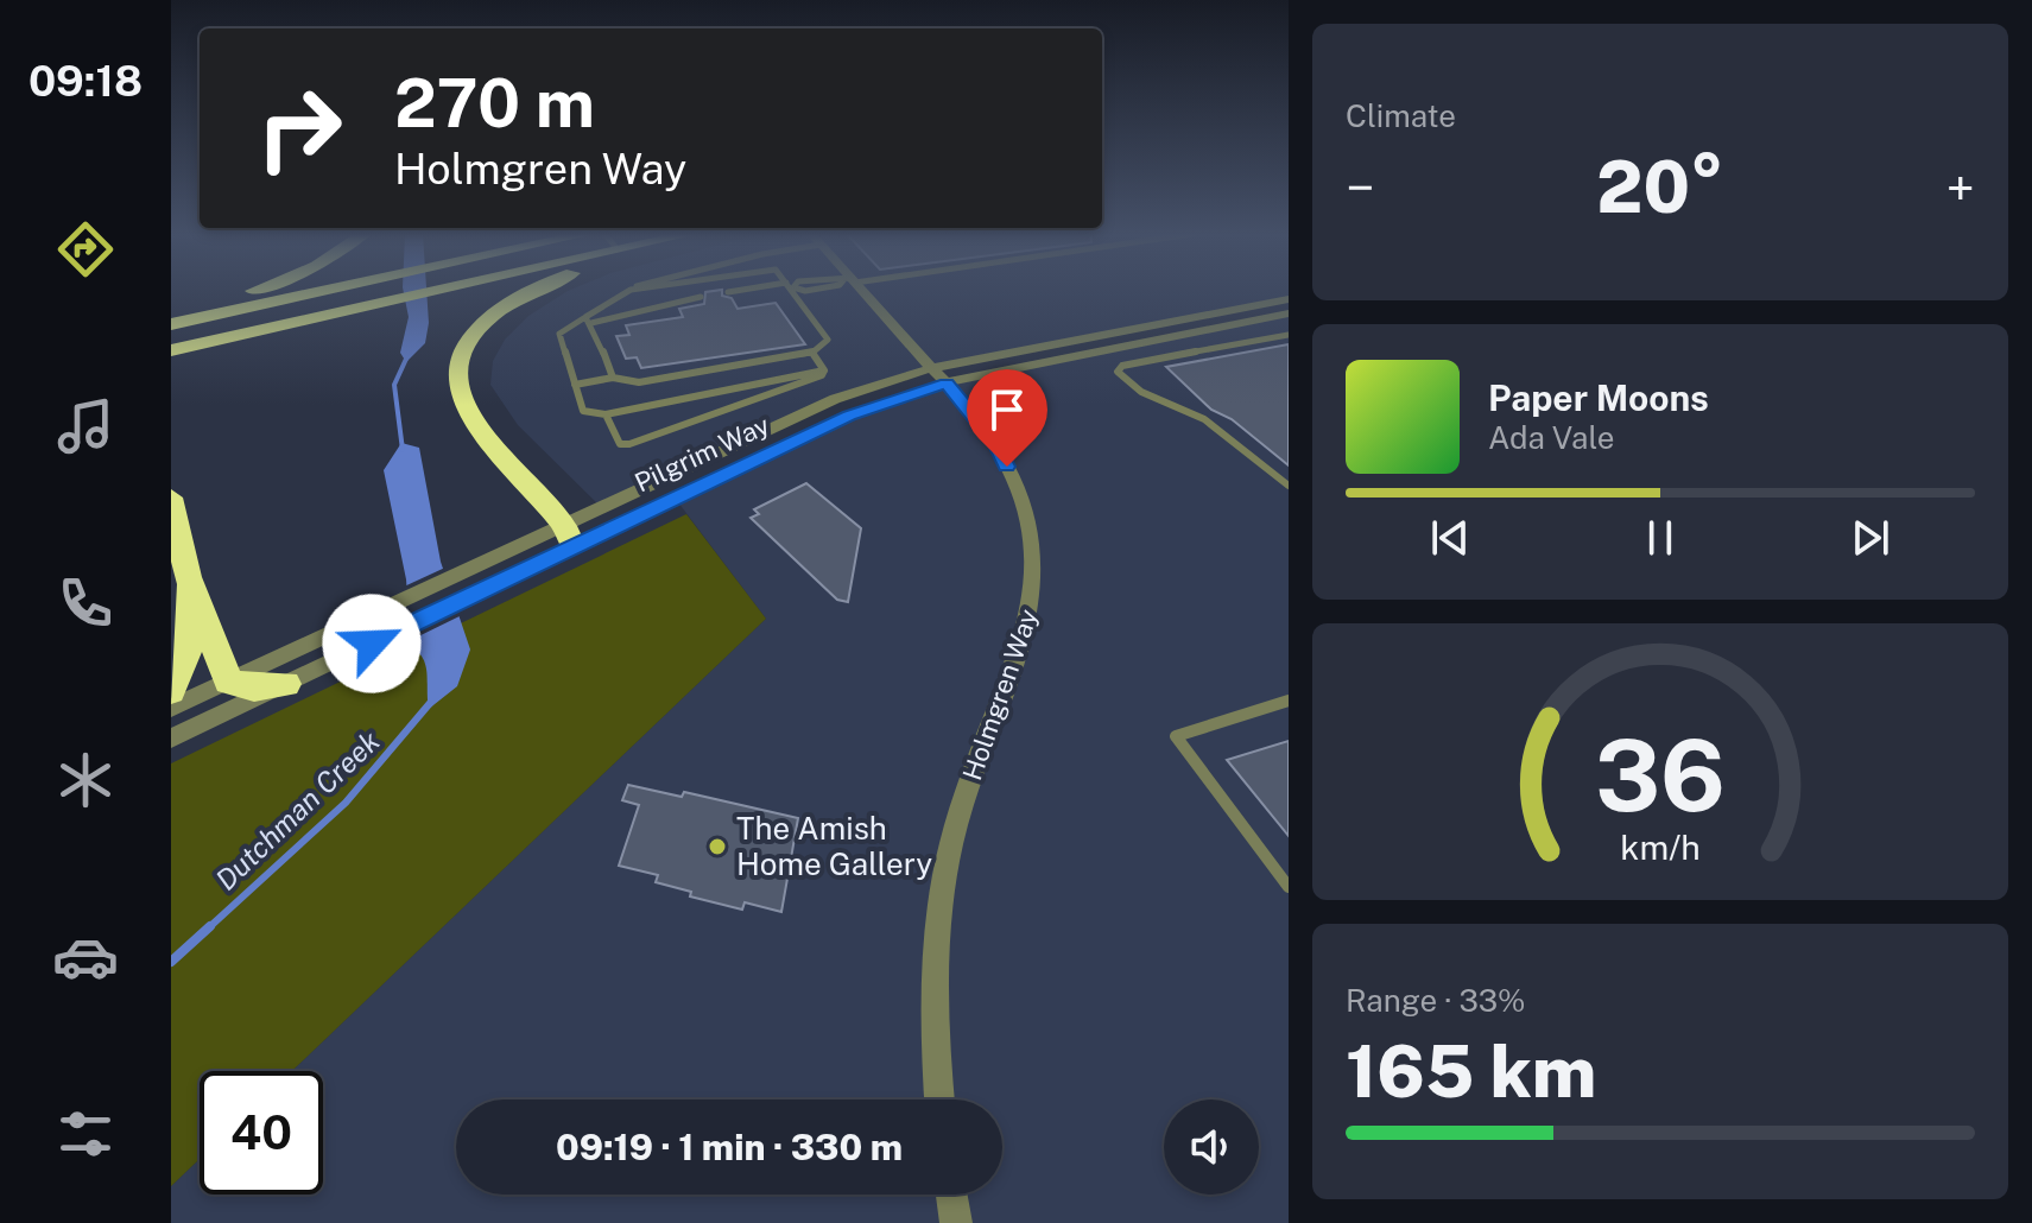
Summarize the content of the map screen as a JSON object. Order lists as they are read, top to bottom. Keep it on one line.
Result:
{"streets":{"street":["Pilgrim Way","Holmgren Way"]},"crossings":[["Pilgrim Way","Holmgren Way"]],"water":["Dutchman Creek"],"places":["The Amish Home Gallery"],"page":{"tabs":"09:18","tile":["Climate",["Range · 33%","165 km"]],"turn":["270 m","Holmgren Way"],"heat":["−","20°","+"],"song":["Paper Moons","Ada Vale"],"limit":"40","trip":"09:19 · 1 min · 330 m","gauge":["36","km/h"]}}
